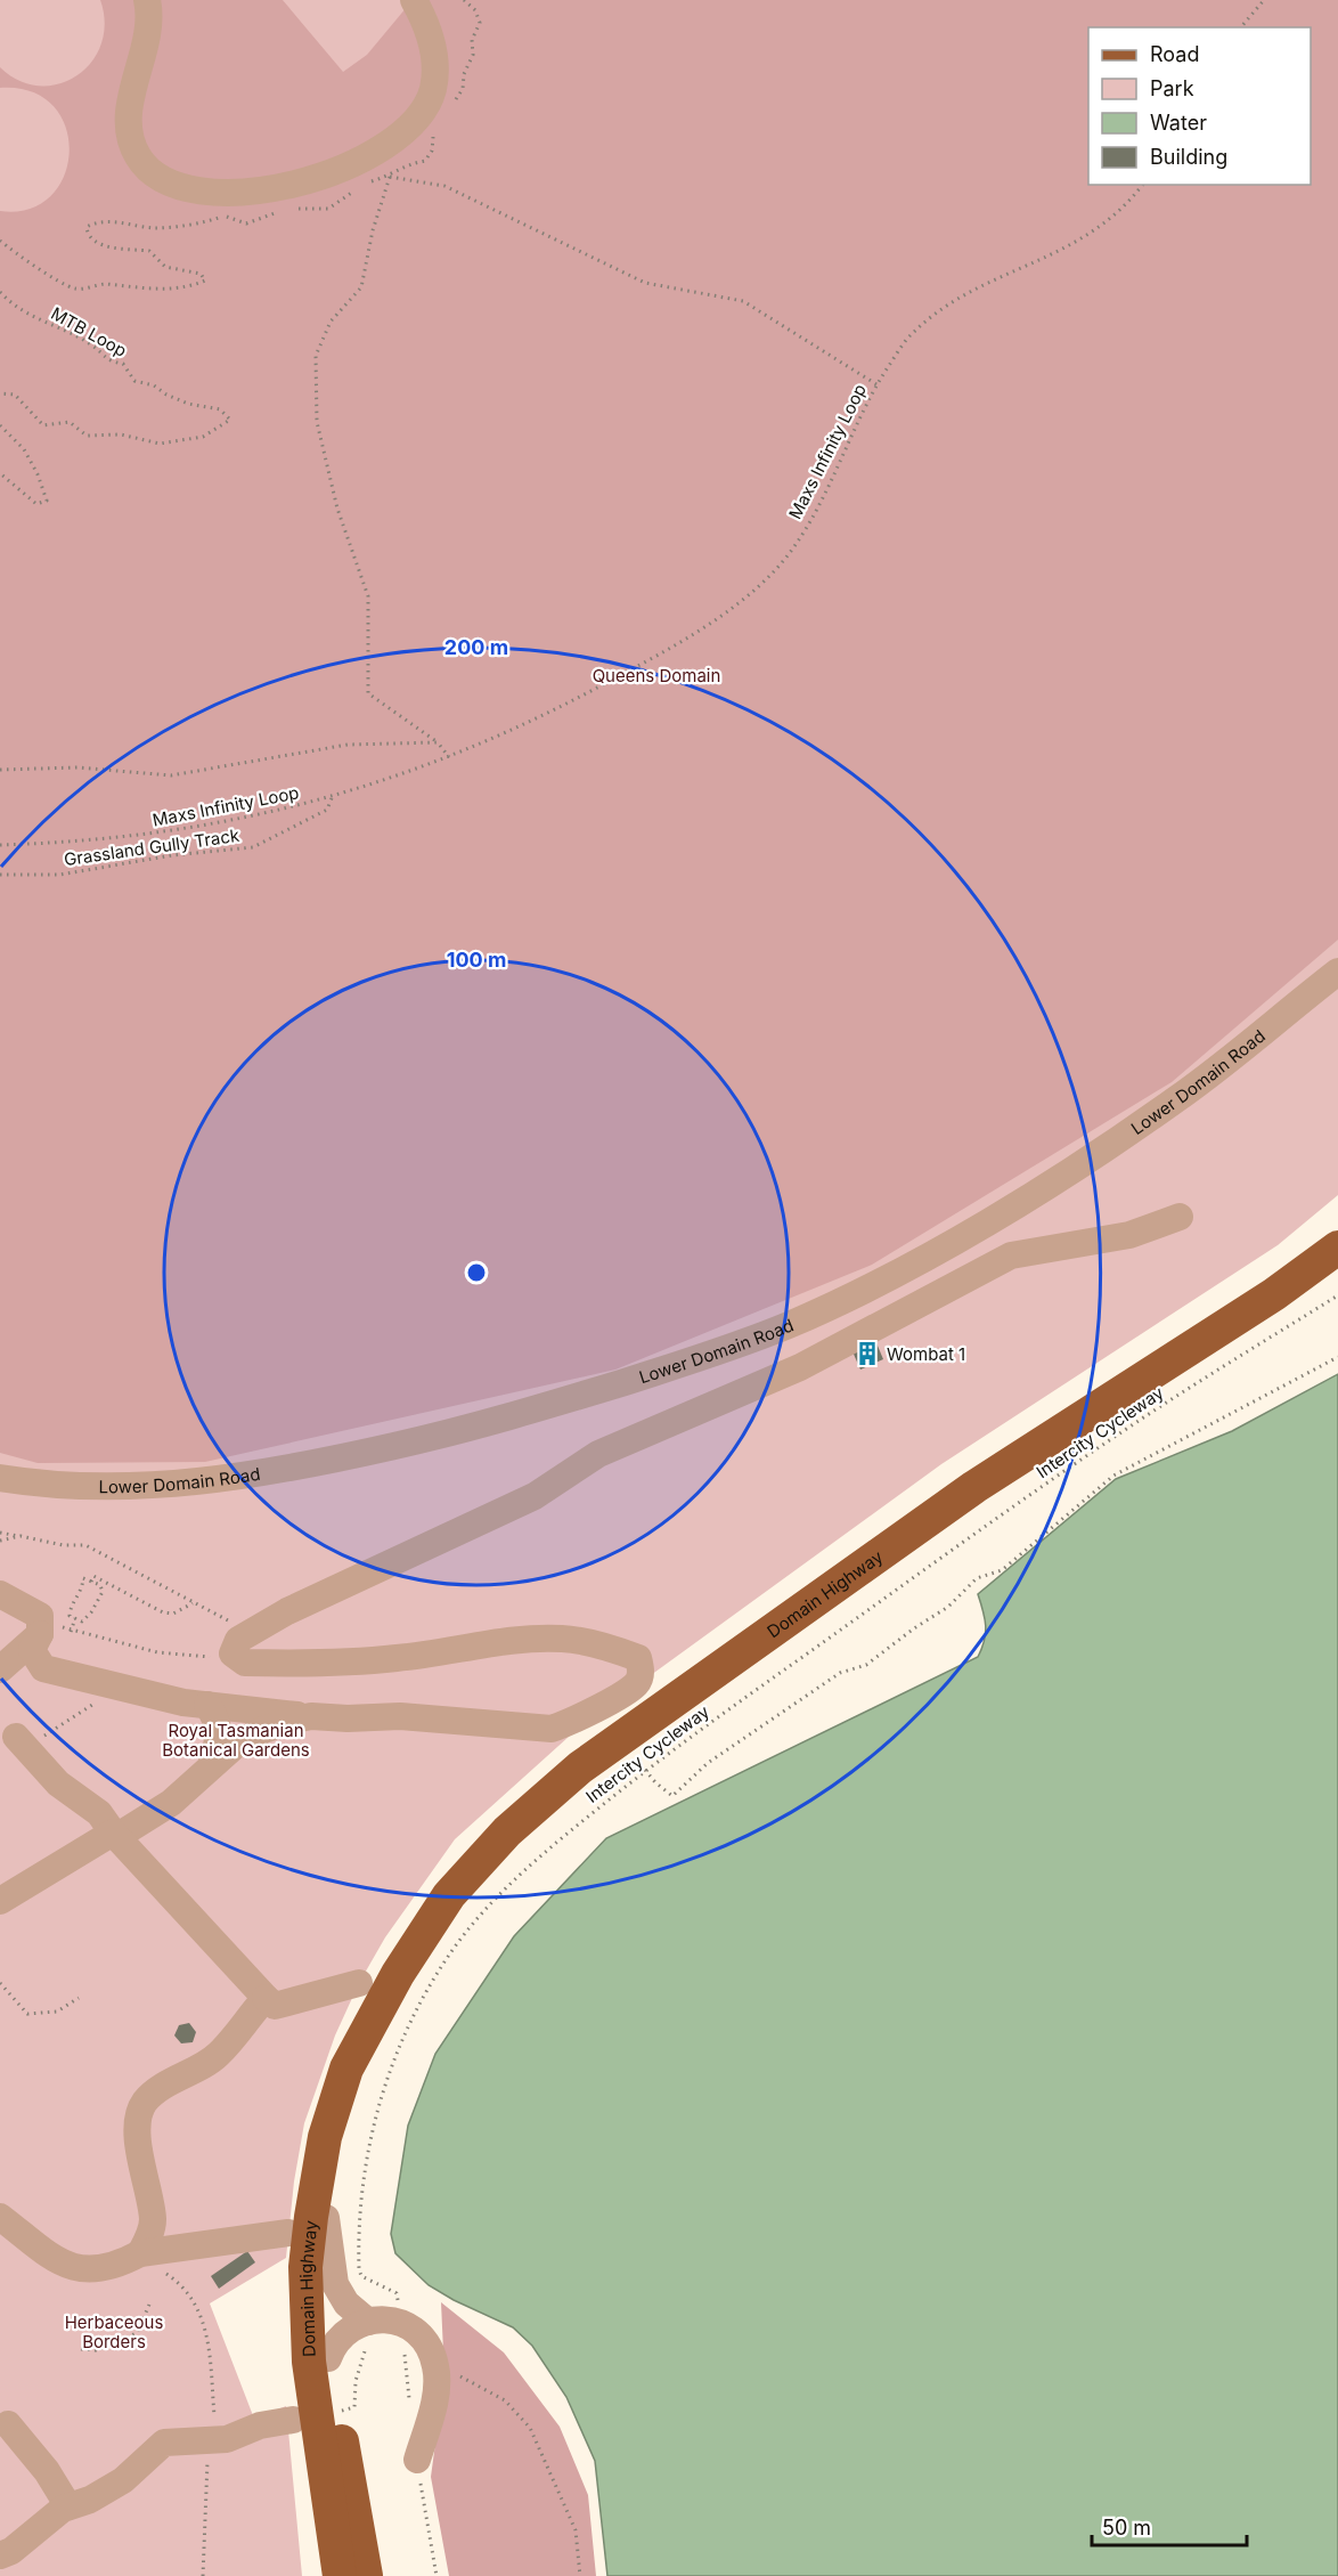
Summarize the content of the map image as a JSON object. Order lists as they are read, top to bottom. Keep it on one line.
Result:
{"streets":{"main road":["Domain Highway"],"street":["Lower Domain Road"],"path":["MTB Loop","Maxs Infinity Loop","Grassland Gully Track","Intercity Cycleway"]},"crossings":[["Maxs Infinity Loop","Grassland Gully Track"]],"parks":["Queens Domain","Royal Tasmanian Botanical Gardens","Herbaceous Borders"],"places":{"building":["Wombat 1"]},"legend":["Road","Park","Water","Building"],"scale_bar":"50 m","rings":["200 m","100 m"]}
